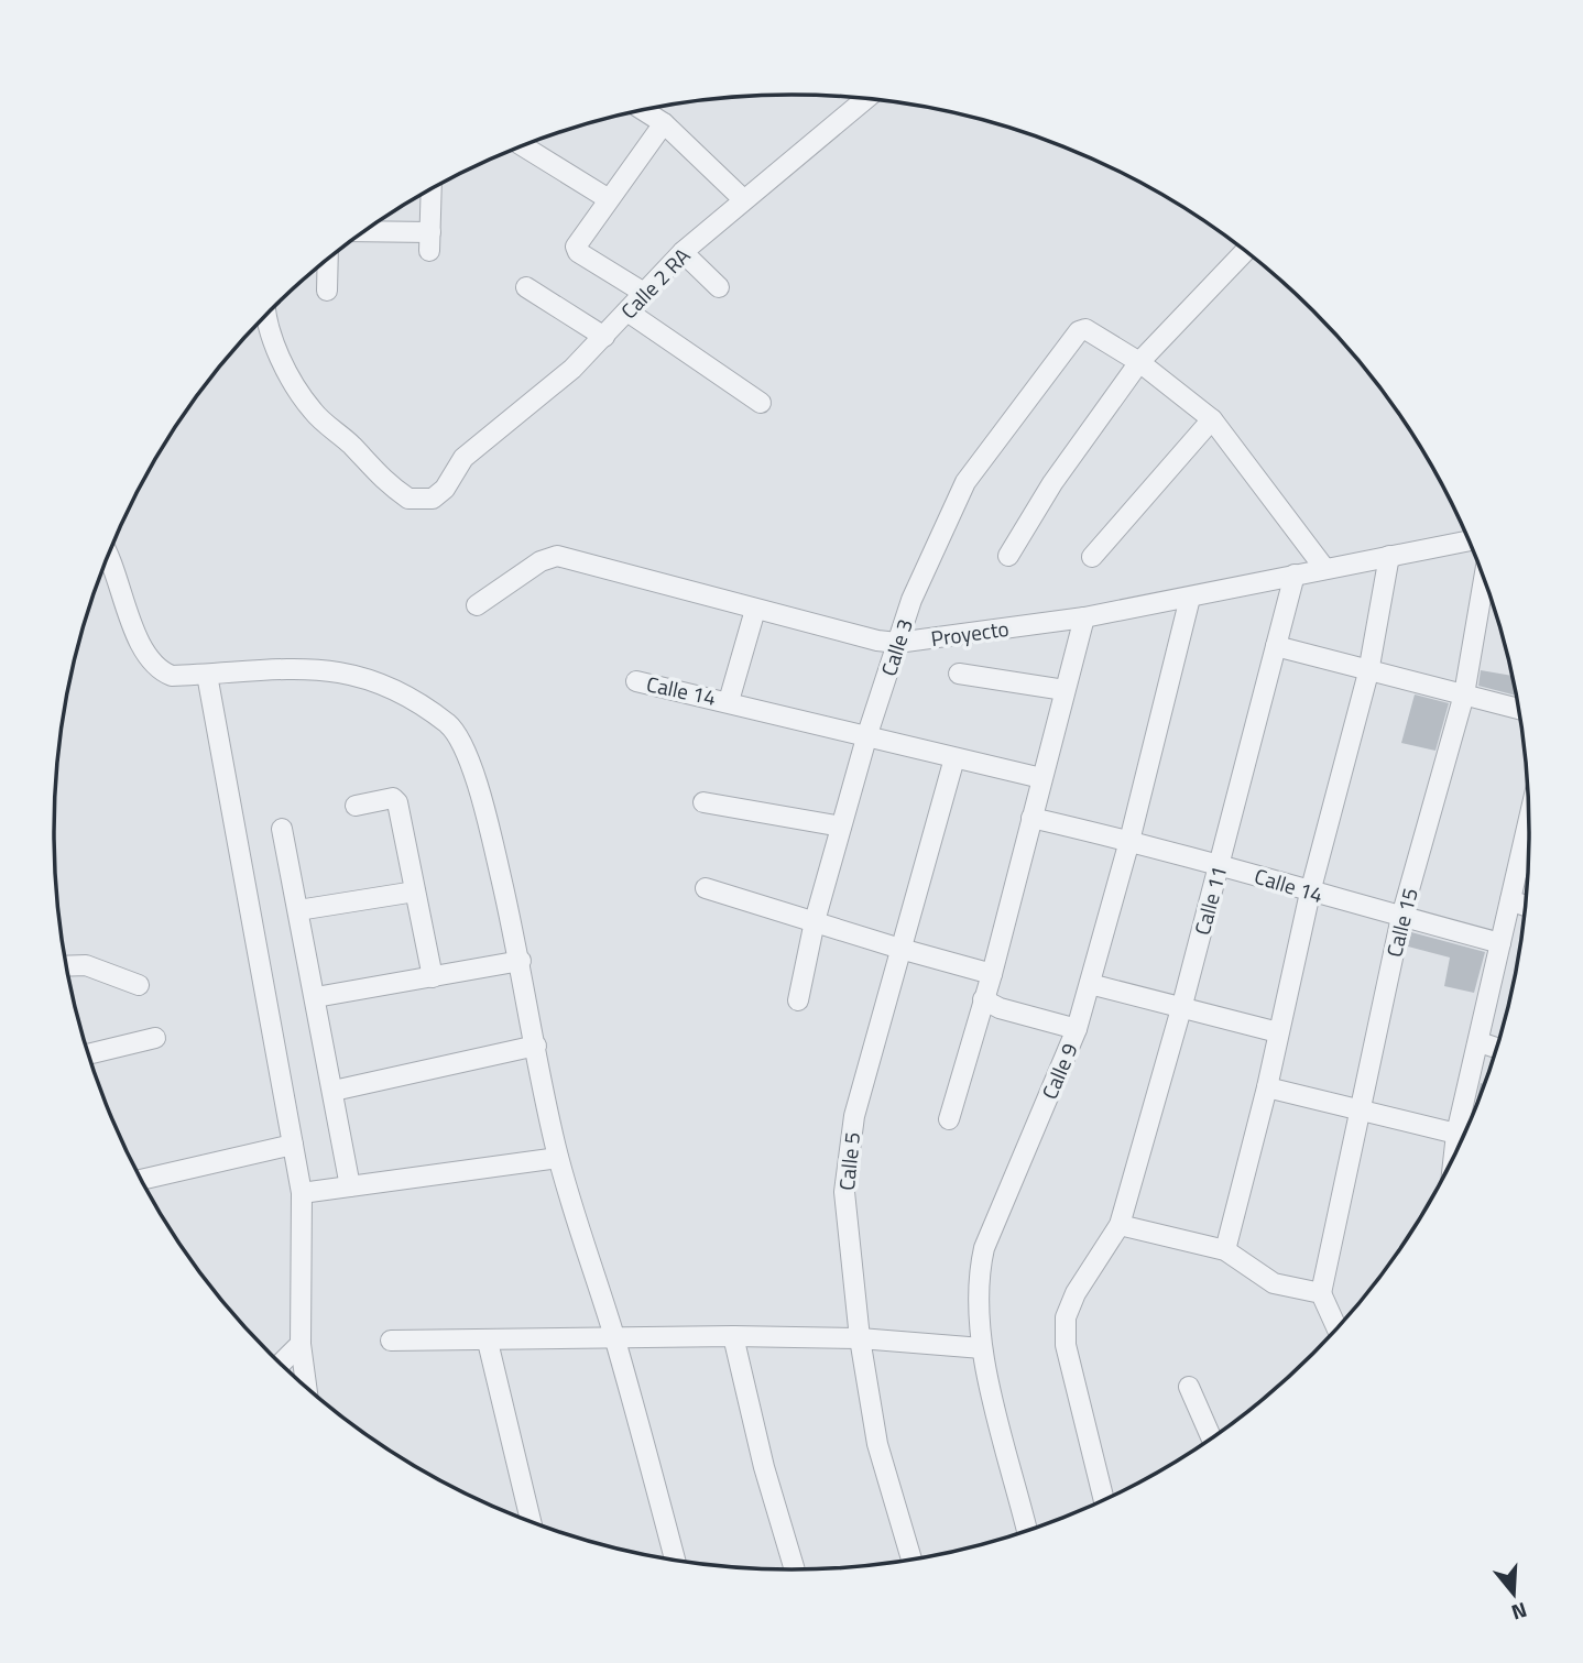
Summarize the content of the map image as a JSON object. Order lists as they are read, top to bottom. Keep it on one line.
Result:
{"streets":{"street":["Calle 2 RA","Proyecto","Calle 3","Calle 14","Calle 11","Calle 15","Calle 9","Calle 5"]},"crossings":[["Proyecto","Calle 3"],["Proyecto","Calle 11"],["Proyecto","Calle 9"],["Calle 3","Calle 14"],["Calle 14","Calle 11"],["Calle 14","Calle 15"],["Calle 14","Calle 9"],["Calle 14","Calle 5"]],"north":"bottom"}
